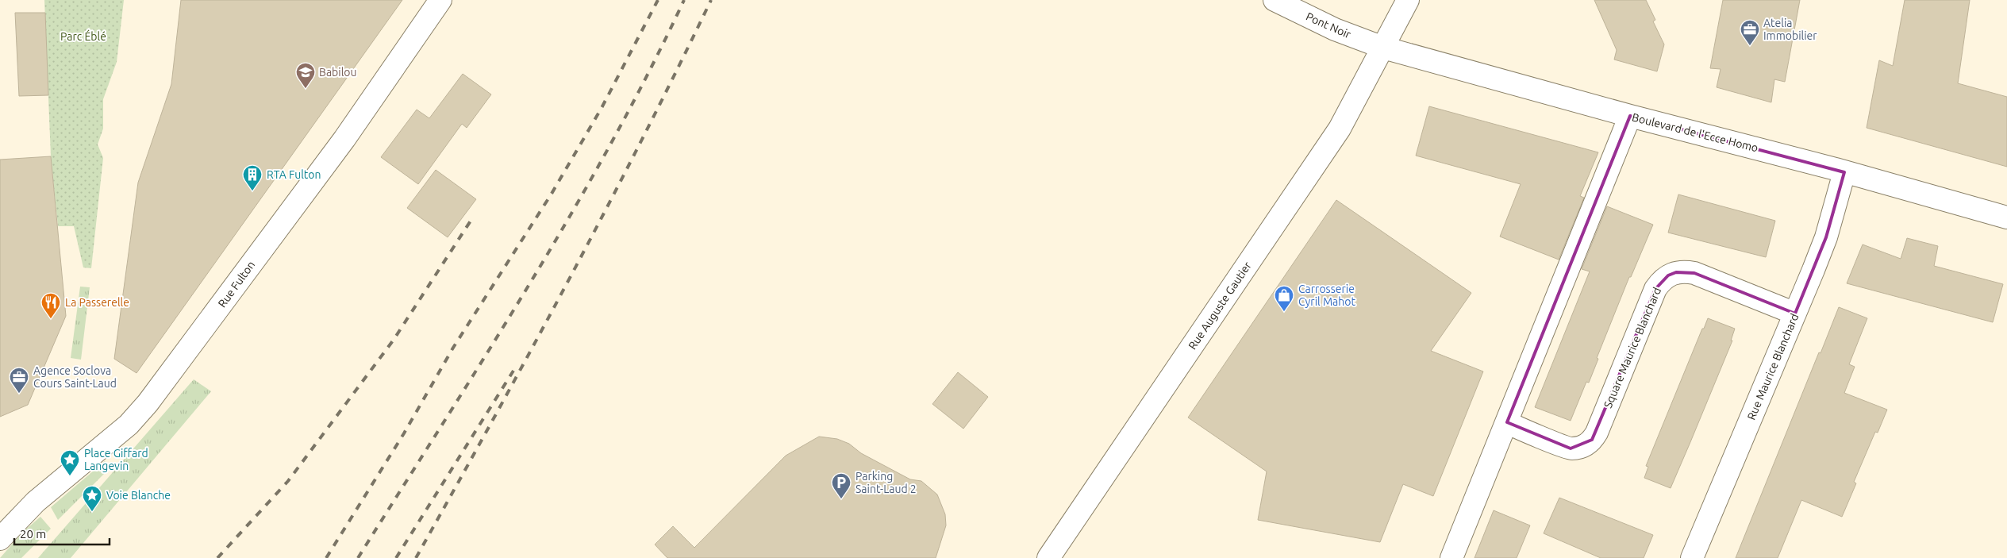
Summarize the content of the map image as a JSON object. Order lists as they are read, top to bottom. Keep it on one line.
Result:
{"streets":{"street":["Pont Noir","Boulevard de l'Ecce Homo","Rue Fulton","Rue Auguste Gautier","Square Maurice Blanchard","Rue Maurice Blanchard"]},"crossings":[["Pont Noir","Boulevard de l'Ecce Homo"],["Pont Noir","Rue Auguste Gautier"],["Boulevard de l'Ecce Homo","Rue Auguste Gautier"],["Boulevard de l'Ecce Homo","Rue Maurice Blanchard"],["Square Maurice Blanchard","Rue Maurice Blanchard"]],"parks":["Parc Éblé"],"places":{"office":["Atelia Immobilier","Agence Soclova Cours Saint-Laud"],"school or university":["Babilou"],"building":["RTA Fulton"],"shop":["Carrosserie Cyril Mahot"],"restaurant":["La Passerelle"],"place":["Place Giffard Langevin","Voie Blanche"],"parking":["Parking Saint-Laud 2"]},"scale_bar":"20 m"}
